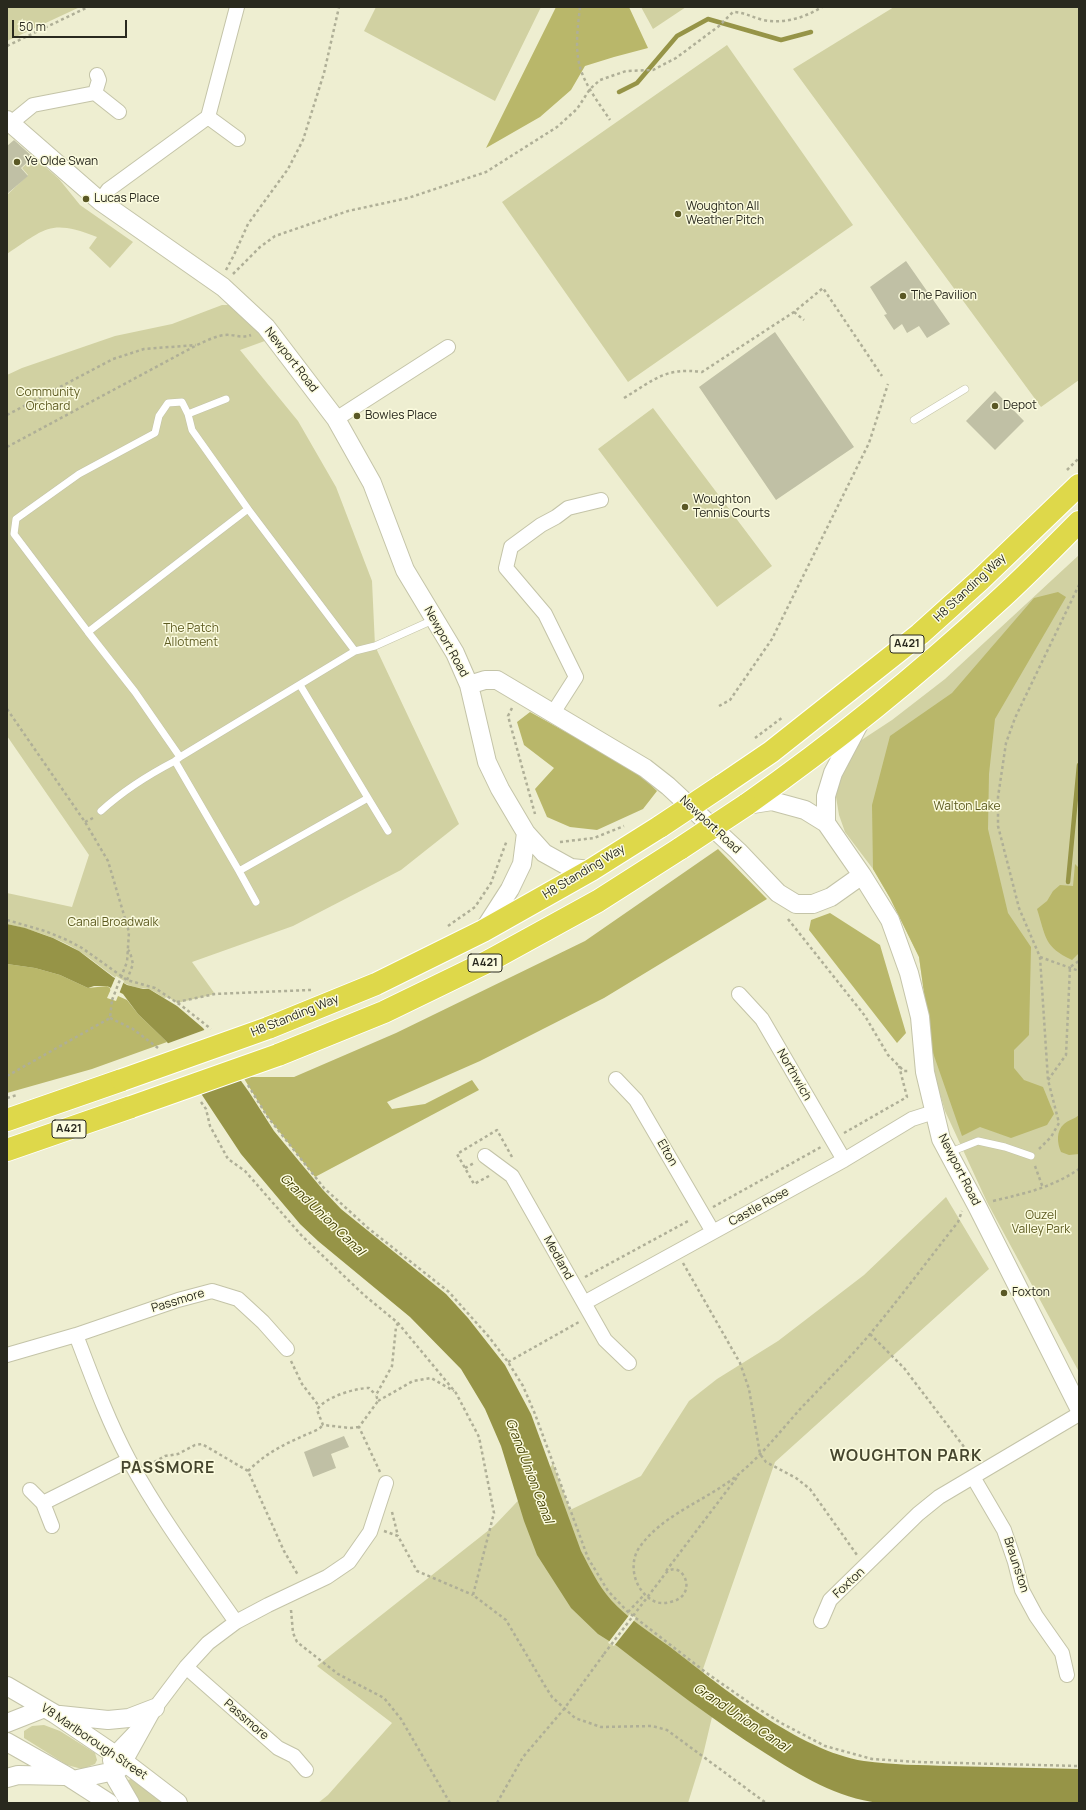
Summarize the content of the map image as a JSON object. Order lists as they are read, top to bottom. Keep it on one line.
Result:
{"streets":{"highway":["H8 Standing Way","A421"],"street":["Newport Road","Northwich","Elton","Castle Rose","Medland","Passmore","Braunston","Foxton","V8 Marlborough Street"]},"crossings":[["Newport Road","H8 Standing Way"],["Newport Road","Castle Rose"],["Northwich","Castle Rose"],["Elton","Castle Rose"],["Castle Rose","Medland"],["Braunston","Foxton"]],"districts":["WOUGHTON PARK","PASSMORE"],"water":["Grand Union Canal"],"parks":["Community Orchard","The Patch Allotment","Walton Lake","Canal Broadwalk","Ouzel Valley Park"],"places":["Ye Olde Swan","Lucas Place","Woughton All Weather Pitch","The Pavilion","Depot","Bowles Place","Woughton Tennis Courts","Foxton"],"scale_bar":"50 m"}
